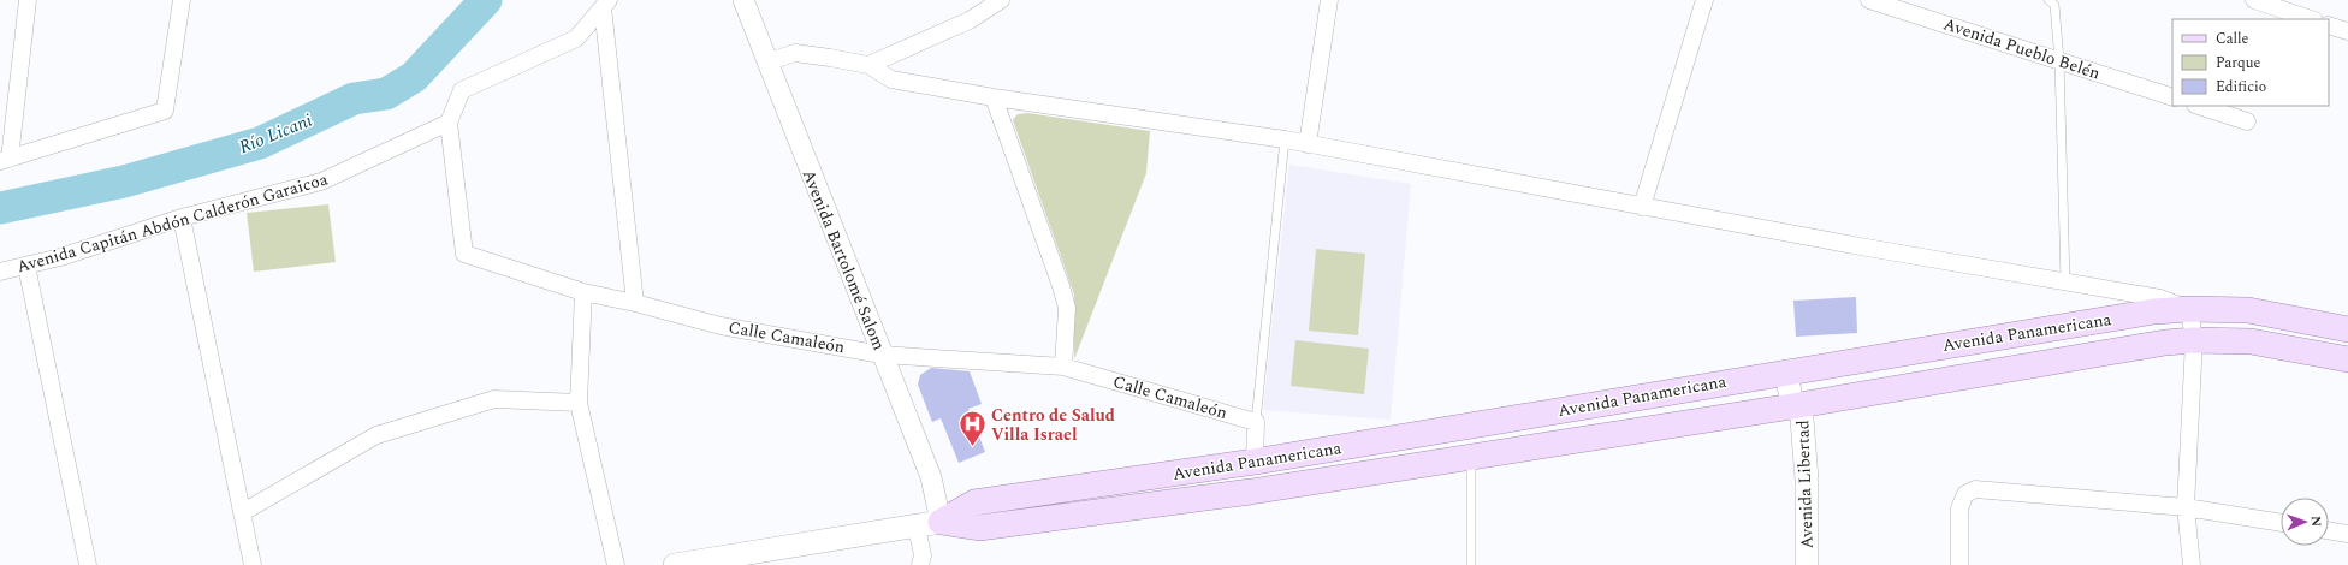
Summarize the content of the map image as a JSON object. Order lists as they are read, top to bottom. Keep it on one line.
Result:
{"streets":{"main road":["Avenida Panamericana","Avenida Libertad"],"street":["Avenida Pueblo Belén","Avenida Capitán Abdón Calderón Garaicoa","Avenida Bartolomé Salom","Calle Camaleón"]},"crossings":[["Avenida Capitán Abdón Calderón Garaicoa","Calle Camaleón"],["Avenida Bartolomé Salom","Avenida Panamericana"],["Avenida Bartolomé Salom","Calle Camaleón"],["Avenida Panamericana","Avenida Libertad"]],"water":["Río Licani"],"places":{"hospital":["Centro de Salud Villa Israel"]},"legend":["Calle","Parque","Edificio"],"north":"right"}
